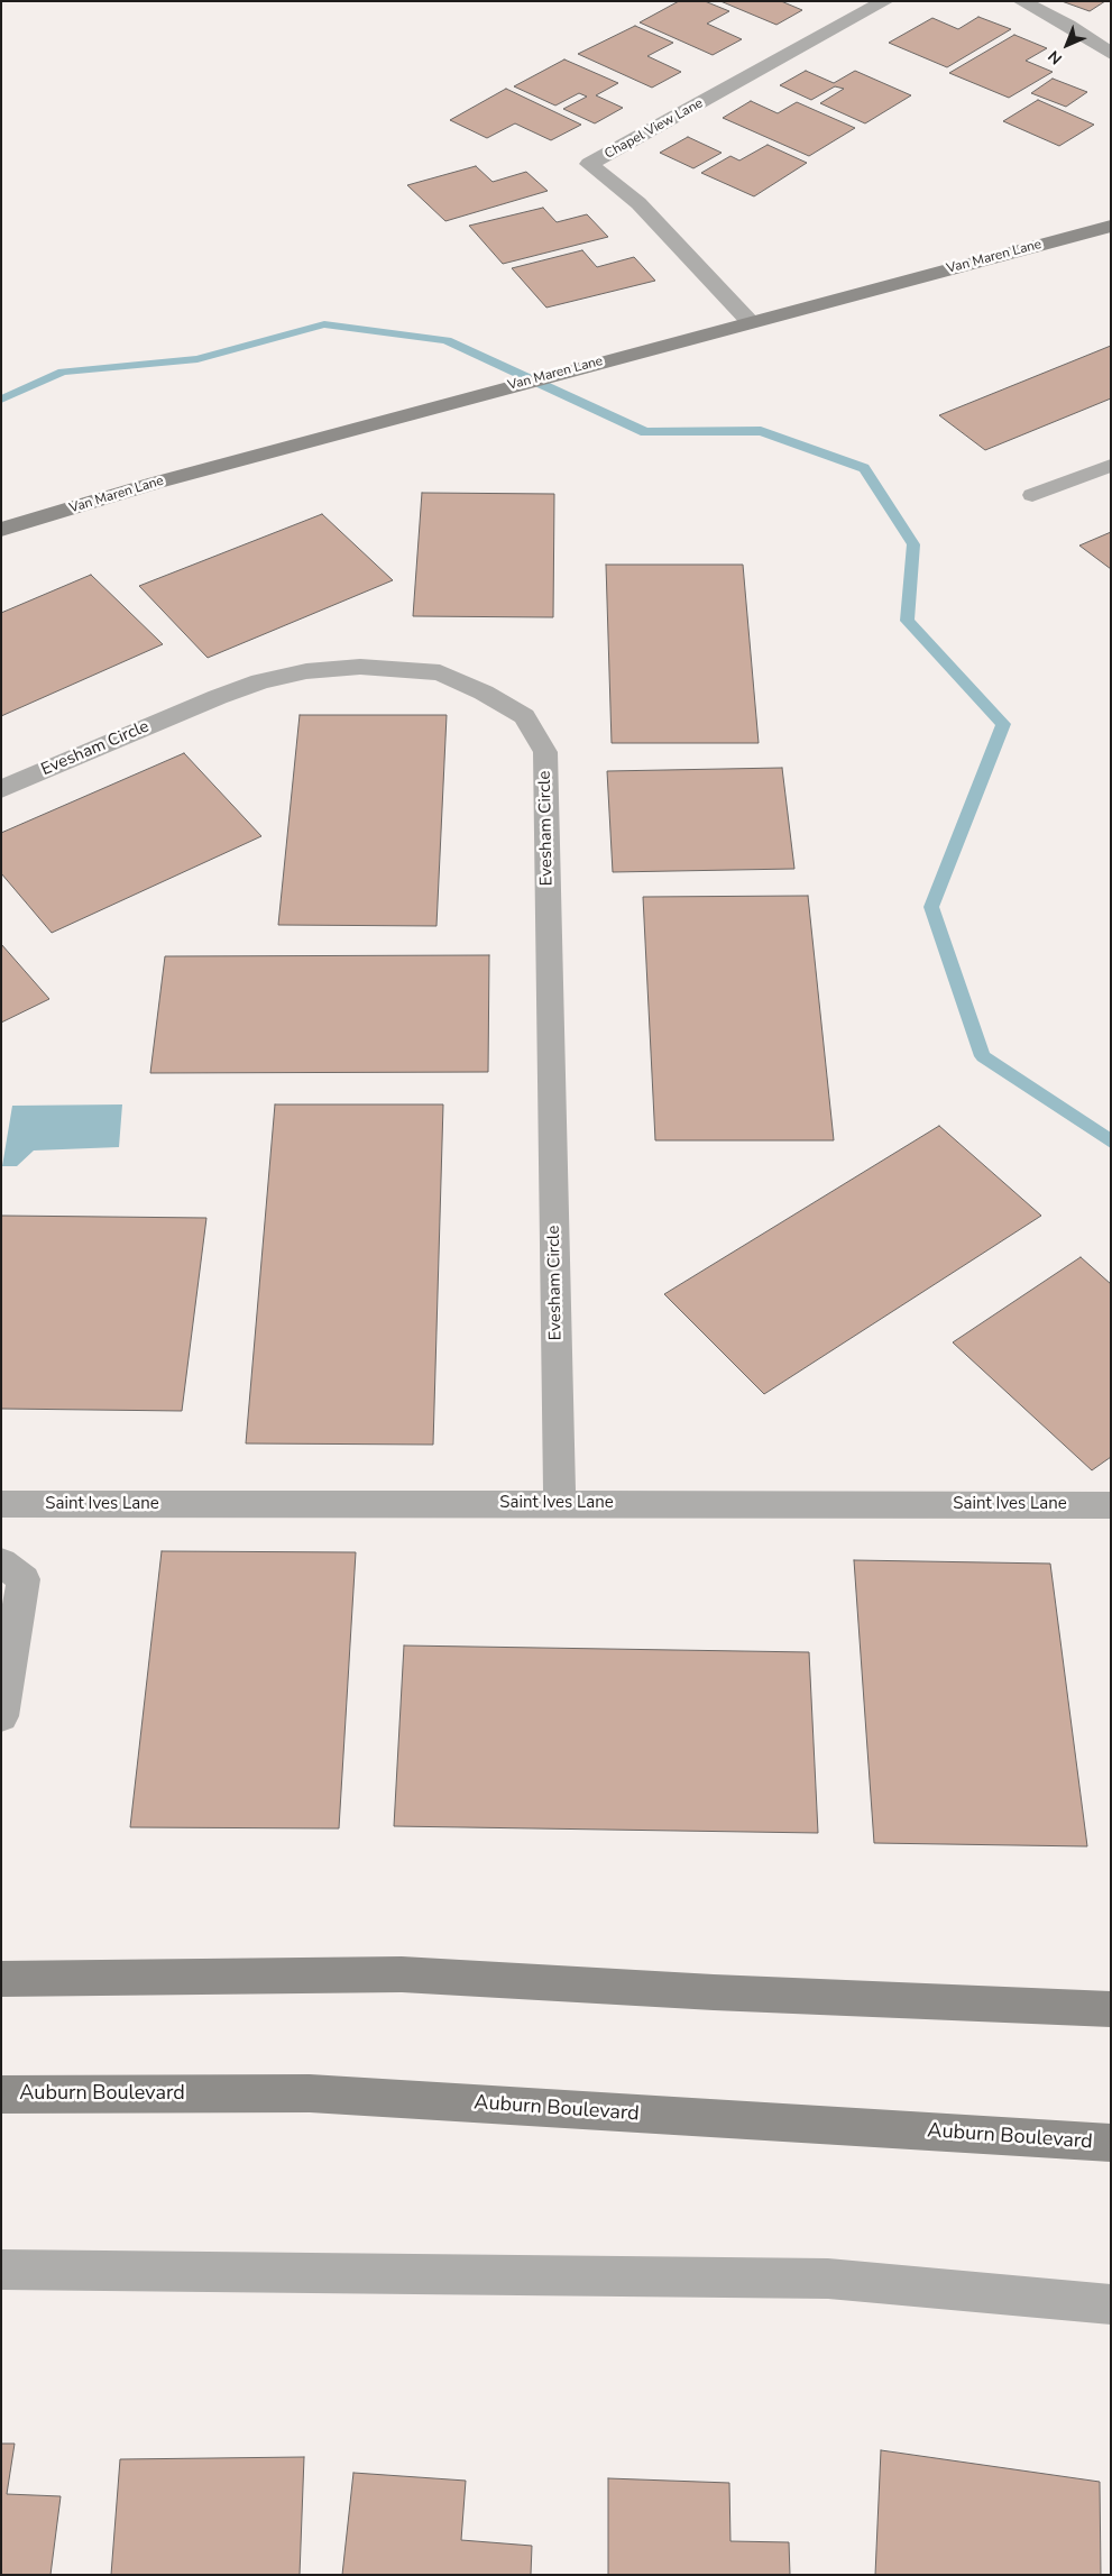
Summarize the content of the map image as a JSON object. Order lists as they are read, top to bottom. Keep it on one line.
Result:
{"streets":{"main road":["Van Maren Lane","Auburn Boulevard"],"street":["Chapel View Lane","Evesham Circle","Saint Ives Lane"]},"crossings":[["Chapel View Lane","Van Maren Lane"],["Evesham Circle","Saint Ives Lane"]],"north":"bottom left"}
